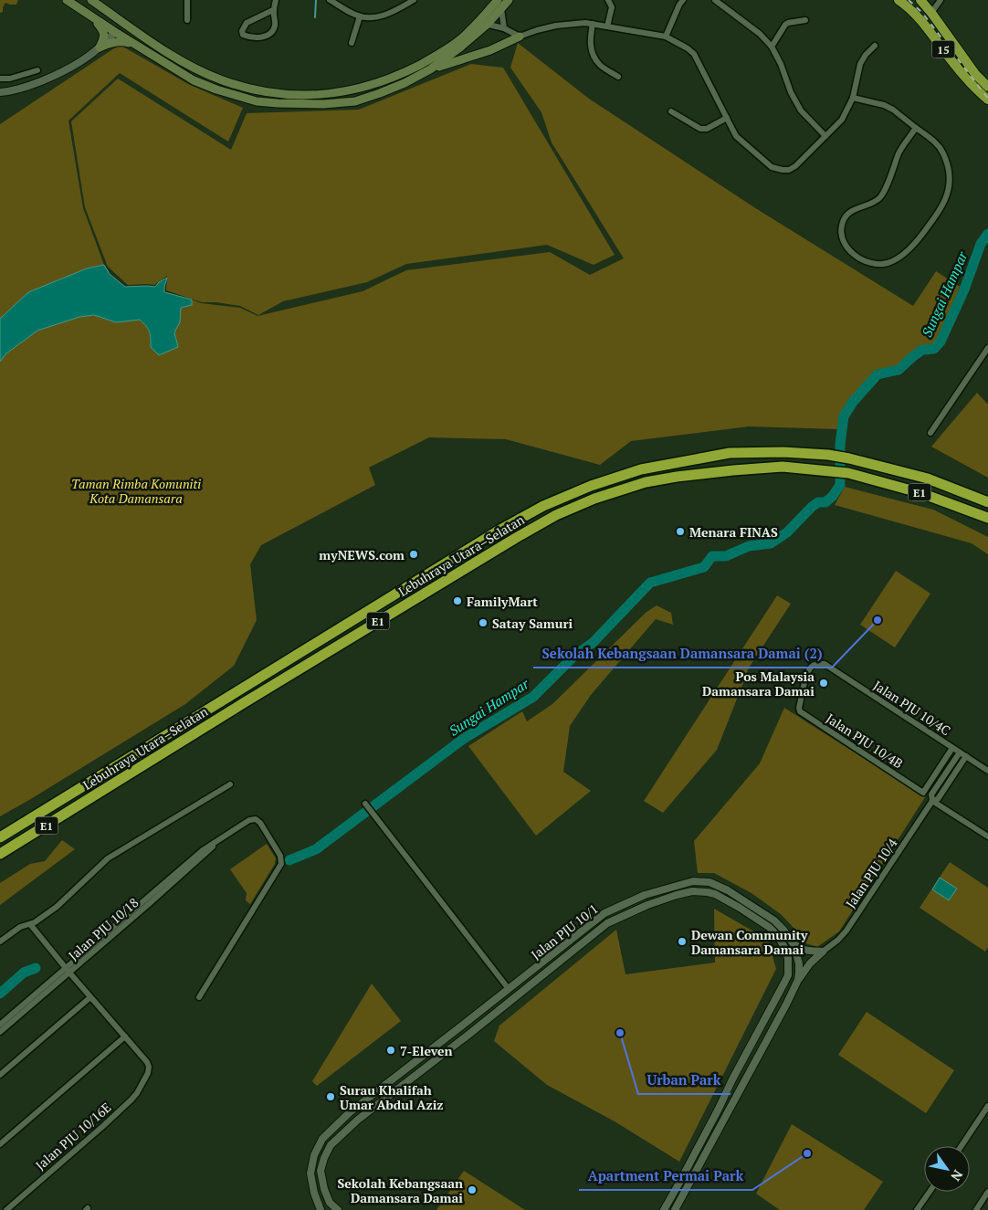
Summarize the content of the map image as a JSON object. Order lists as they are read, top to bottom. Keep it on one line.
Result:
{"streets":{"highway":["15","E1","Lebuhraya Utara–Selatan"],"street":["Jalan PJU 10/4C","Jalan PJU 10/4B","Jalan PJU 10/4","Jalan PJU 10/18","Jalan PJU 10/1","Jalan PJU 10/16E"]},"crossings":[["Jalan PJU 10/4C","Jalan PJU 10/4B"],["Jalan PJU 10/4C","Jalan PJU 10/4"]],"water":["Sungai Hampar"],"parks":["Taman Rimba Komuniti Kota Damansara"],"places":["Menara FINAS","myNEWS.com","FamilyMart","Sekolah Kebangsaan Damansara Damai (2)","Satay Samuri","Pos Malaysia Damansara Damai","Dewan Community Damansara Damai","Urban Park","7-Eleven","Surau Khalifah Umar Abdul Aziz","Apartment Permai Park","Sekolah Kebangsaan Damansara Damai"],"north":"bottom right"}
